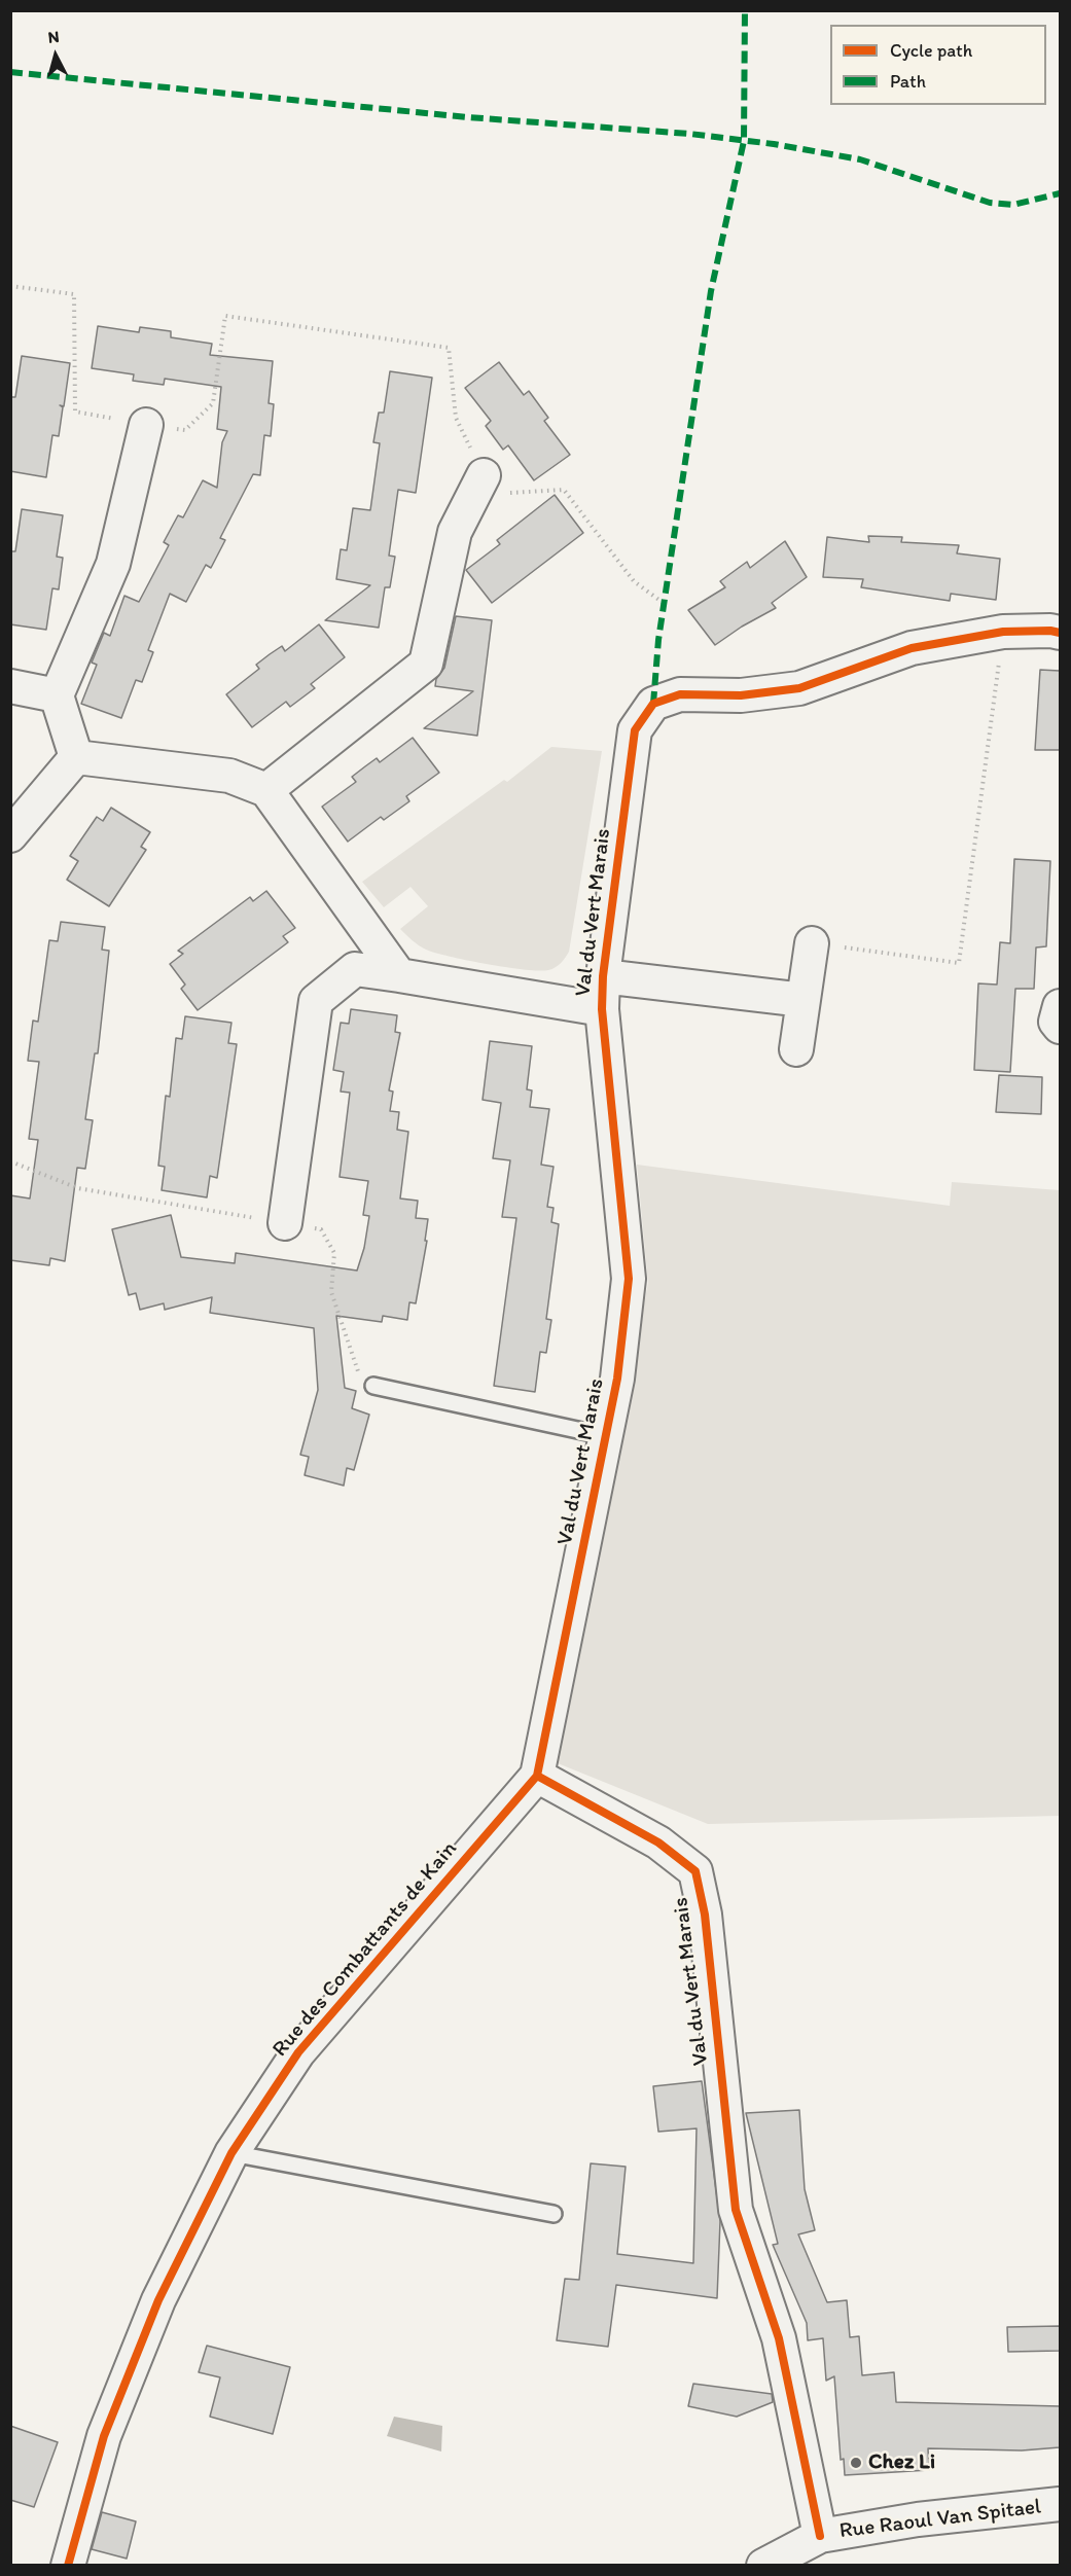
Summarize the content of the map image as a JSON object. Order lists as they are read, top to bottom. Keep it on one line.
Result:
{"streets":{"street":["Val du Vert Marais","Rue des Combattants de Kain","Rue Raoul Van Spitael"]},"crossings":[["Val du Vert Marais","Rue des Combattants de Kain"],["Val du Vert Marais","Rue Raoul Van Spitael"]],"places":["Chez Li"],"legend":["Cycle path","Path"],"north":"top"}
